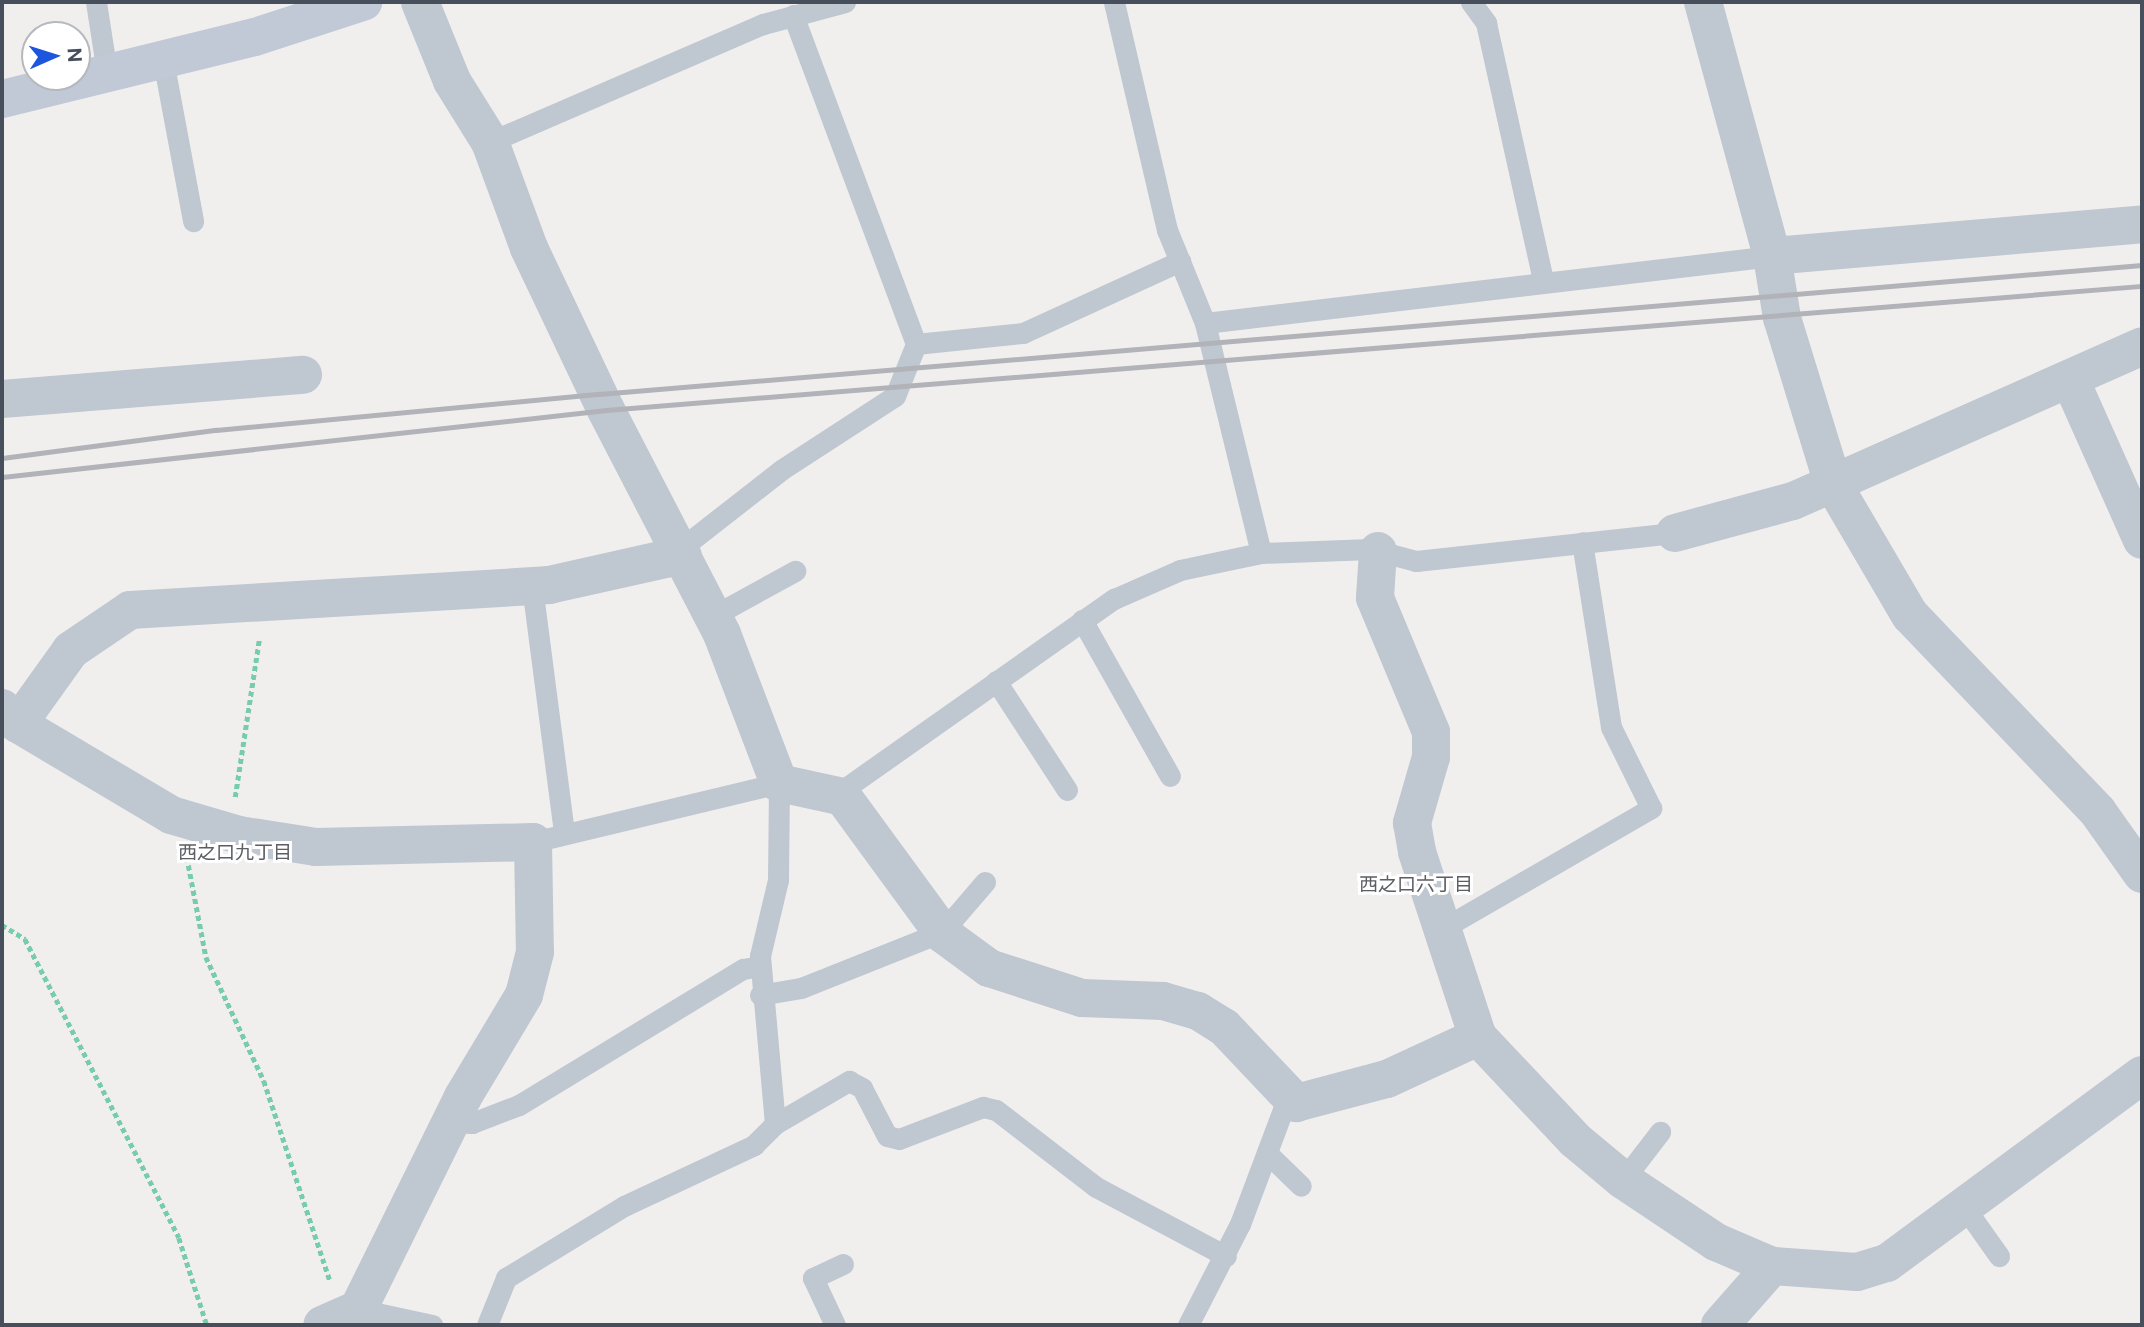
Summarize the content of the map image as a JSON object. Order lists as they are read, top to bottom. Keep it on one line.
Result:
{"districts":["西之口九丁目","西之口六丁目"],"north":"right"}
